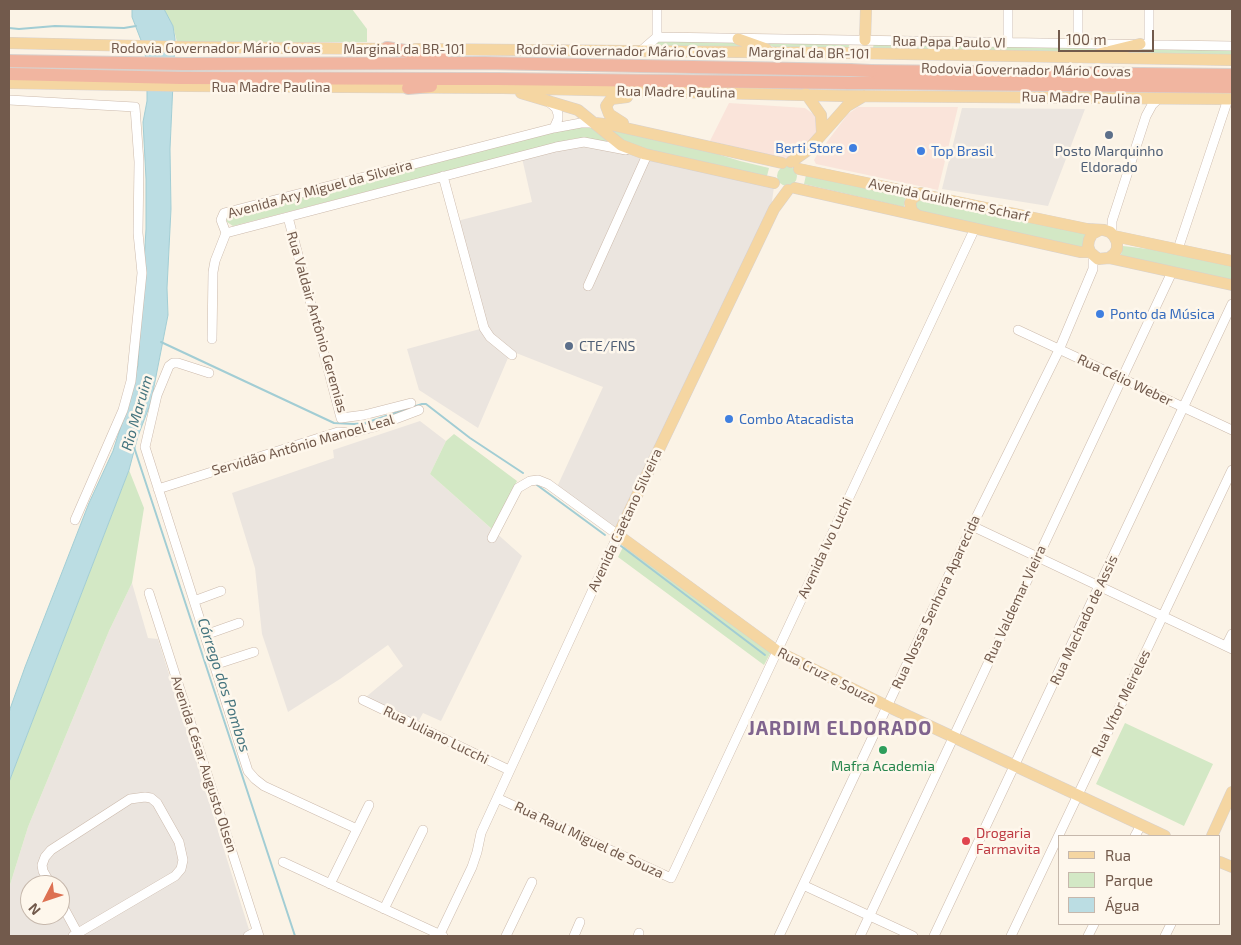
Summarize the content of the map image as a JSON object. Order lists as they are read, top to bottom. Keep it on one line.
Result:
{"streets":{"highway":["Rodovia Governador Mário Covas"],"main road":["Marginal da BR-101","Rua Madre Paulina","Avenida Ary Miguel da Silveira","Avenida Guilherme Scharf","Avenida Caetano Silveira","Rua Cruz e Souza"],"street":["Rua Papa Paulo VI","Rua Valdair Antônio Geremias","Rua Célio Weber","Servidão Antônio Manoel Leal","Avenida Ivo Luchi","Rua Nossa Senhora Aparecida","Rua Valdemar Vieira","Rua Machado de Assis","Rua Vítor Meireles","Rua Juliano Lucchi","Avenida César Augusto Olsen","Rua Raul Miguel de Souza"]},"crossings":[["Rodovia Governador Mário Covas","Rua Madre Paulina"],["Avenida Ary Miguel da Silveira","Avenida Guilherme Scharf"],["Avenida Ary Miguel da Silveira","Rua Valdair Antônio Geremias"],["Avenida Ary Miguel da Silveira","Avenida Caetano Silveira"],["Avenida Guilherme Scharf","Avenida Caetano Silveira"],["Avenida Guilherme Scharf","Avenida Ivo Luchi"],["Avenida Guilherme Scharf","Rua Nossa Senhora Aparecida"],["Avenida Guilherme Scharf","Rua Valdemar Vieira"],["Rua Célio Weber","Rua Nossa Senhora Aparecida"],["Rua Célio Weber","Rua Valdemar Vieira"],["Rua Célio Weber","Rua Machado de Assis"],["Avenida Caetano Silveira","Rua Cruz e Souza"],["Avenida Caetano Silveira","Rua Juliano Lucchi"],["Avenida Caetano Silveira","Rua Raul Miguel de Souza"],["Avenida Ivo Luchi","Rua Cruz e Souza"],["Avenida Ivo Luchi","Rua Raul Miguel de Souza"],["Rua Nossa Senhora Aparecida","Rua Cruz e Souza"],["Rua Valdemar Vieira","Rua Cruz e Souza"],["Rua Machado de Assis","Rua Cruz e Souza"],["Rua Cruz e Souza","Rua Vítor Meireles"]],"districts":["JARDIM ELDORADO"],"water":["Rio Maruim","Córrego dos Pombos"],"places":["Posto Marquinho Eldorado","Berti Store","Top Brasil","Ponto da Música","CTE/FNS","Combo Atacadista","Mafra Academia","Drogaria Farmavita"],"legend":["Rua","Parque","Água"],"scale_bar":"100 m","north":"bottom left"}
